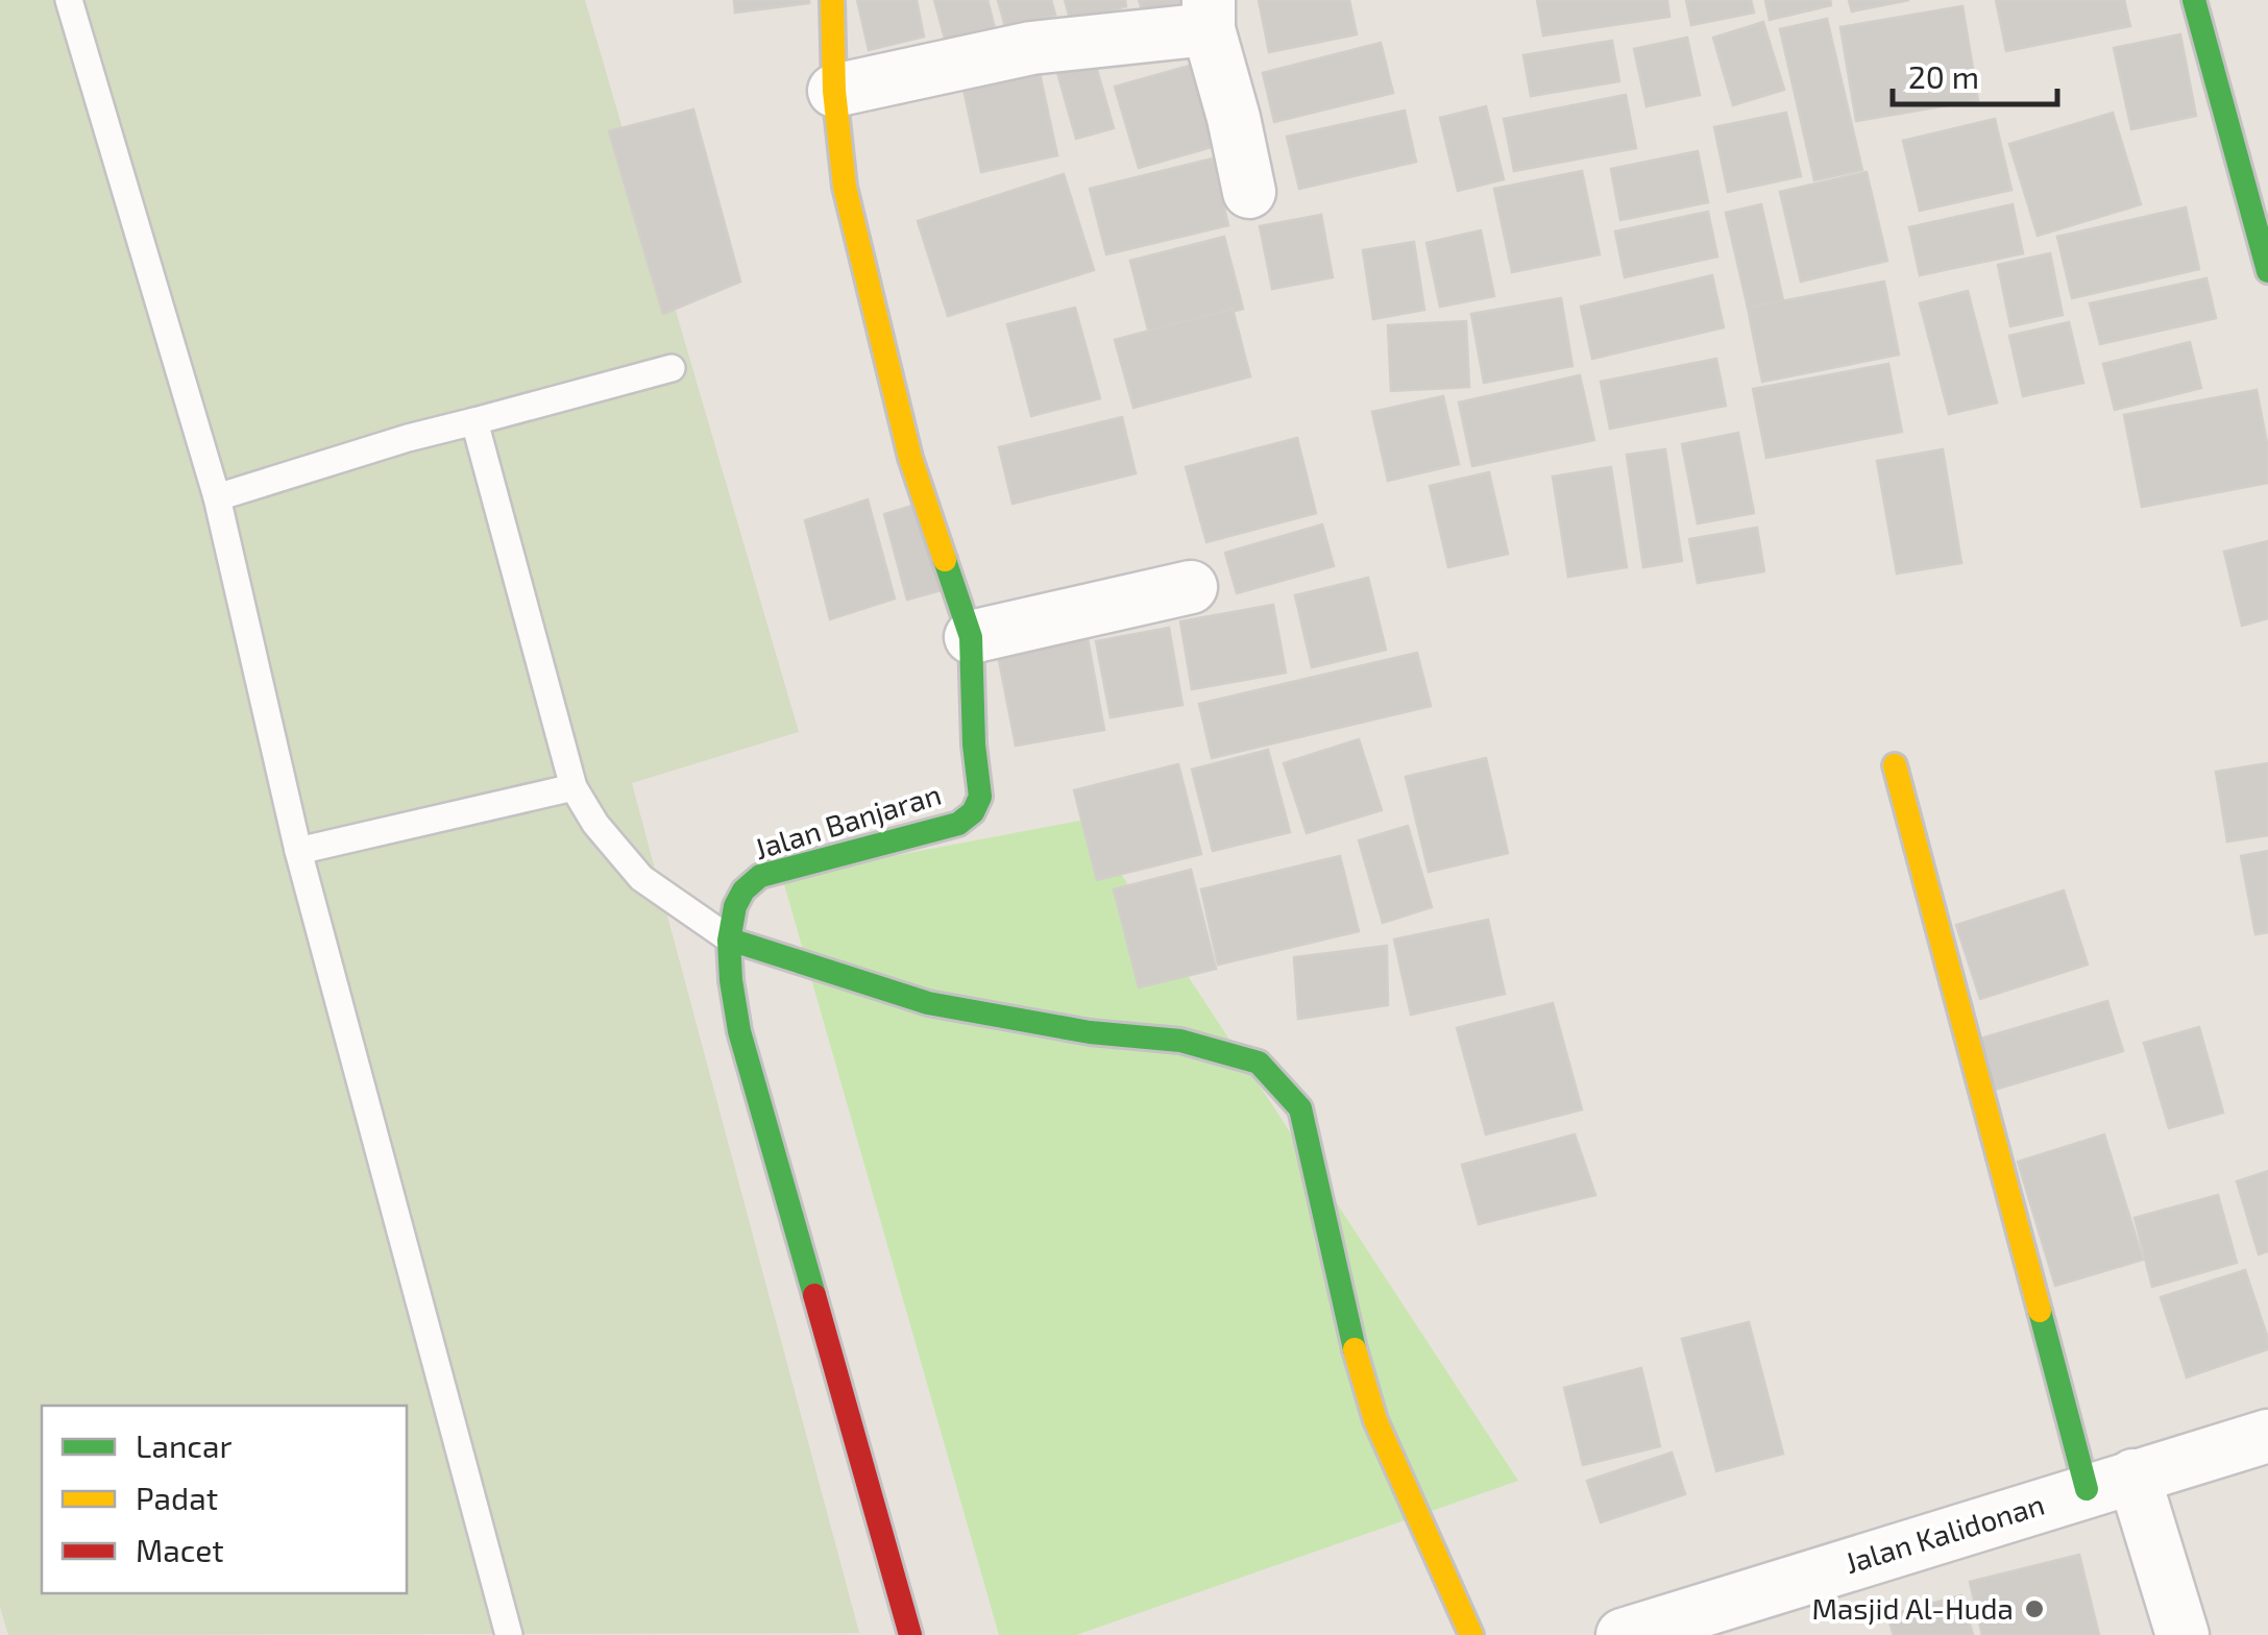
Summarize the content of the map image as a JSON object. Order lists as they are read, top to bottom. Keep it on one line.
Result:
{"streets":{"street":["Jalan Banjaran","Jalan Kalidonan"]},"places":["Masjid Al-Huda"],"legend":["Lancar","Padat","Macet"],"scale_bar":"20 m"}
